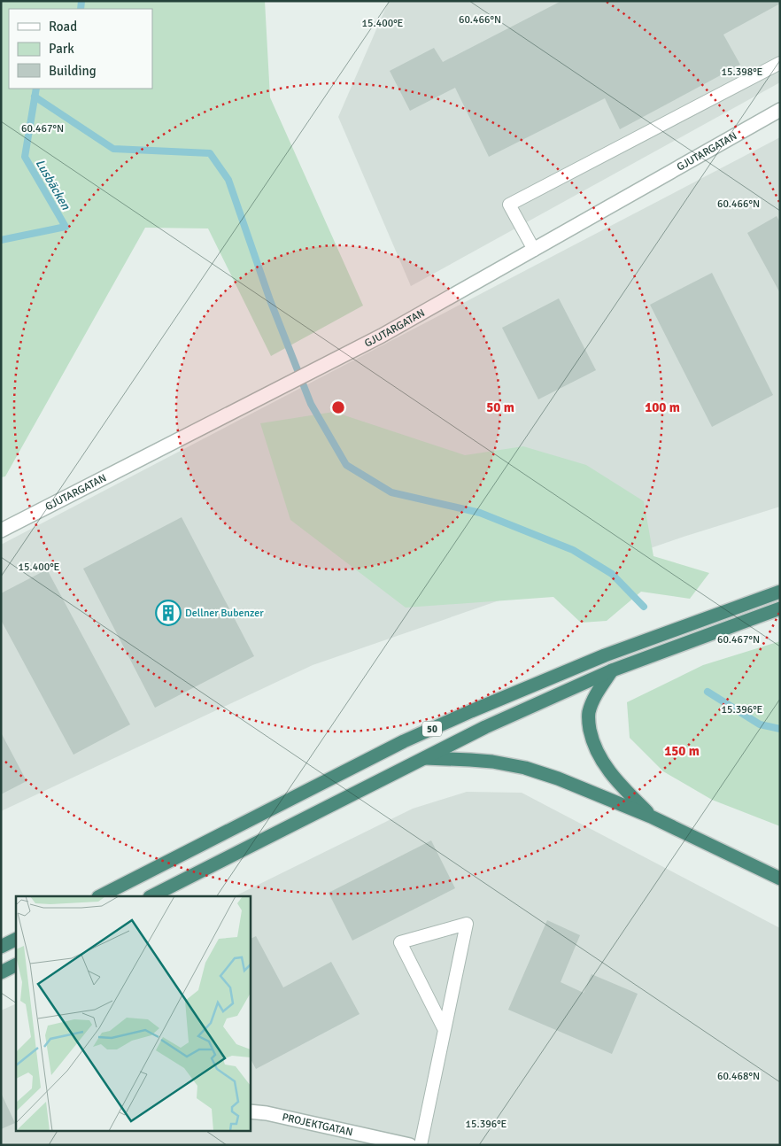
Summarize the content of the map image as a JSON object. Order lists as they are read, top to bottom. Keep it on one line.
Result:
{"streets":{"highway":["50"],"street":["GJUTARGATAN","PROJEKTGATAN"]},"water":["Lusbäcken"],"places":{"building":["Dellner Bubenzer"]},"legend":["Road","Park","Building"],"coordinates":["60.466°N","15.400°E","15.398°E","60.467°N","15.396°E","60.468°N"],"rings":["50 m","100 m","150 m"]}
